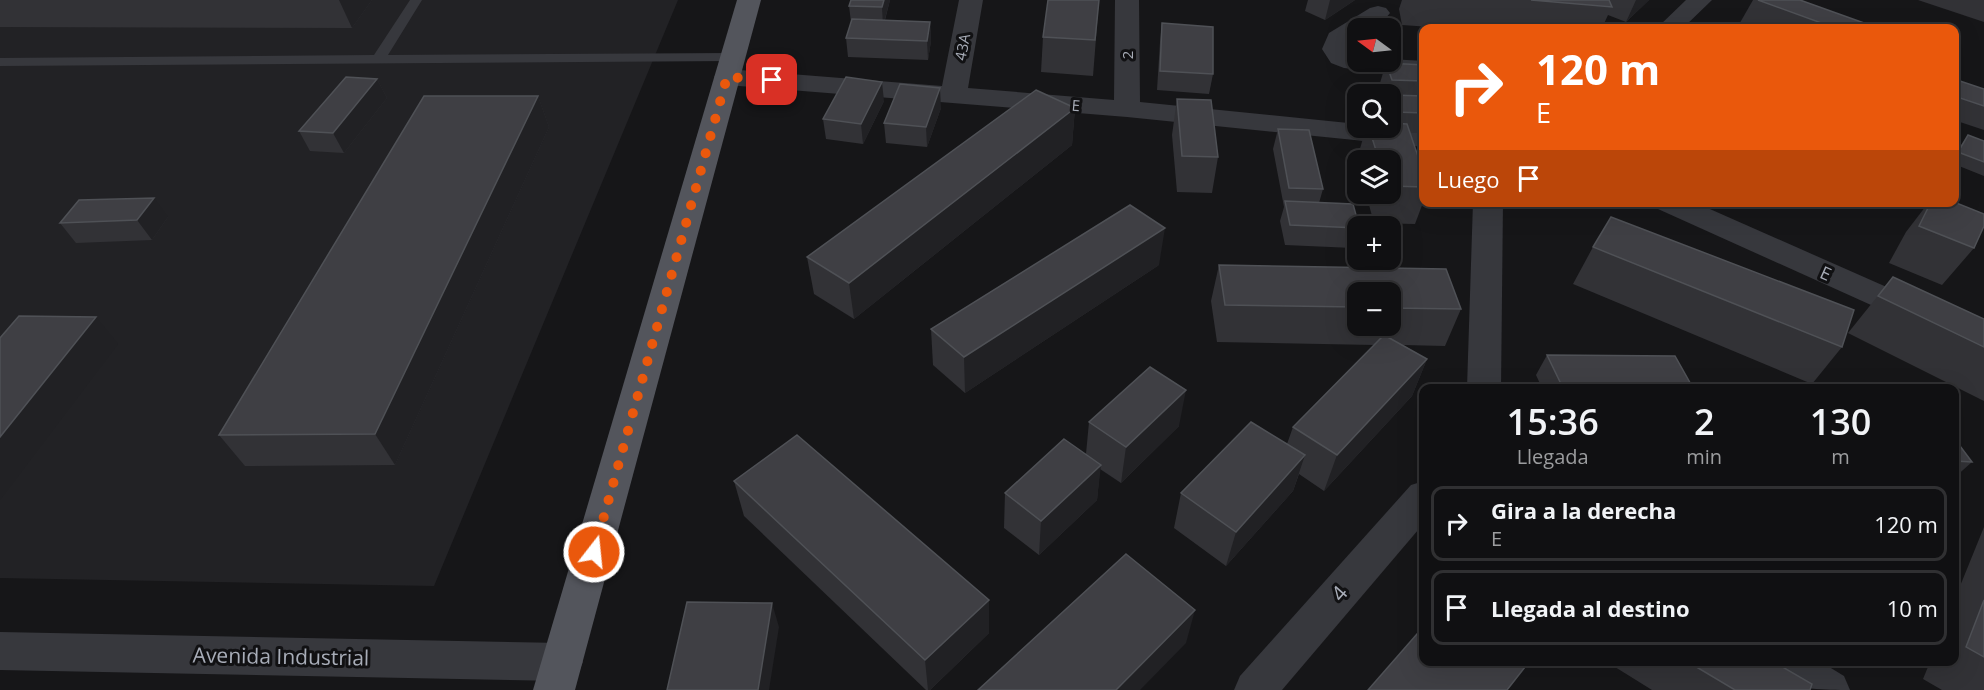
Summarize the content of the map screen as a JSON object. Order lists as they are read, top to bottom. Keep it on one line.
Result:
{"streets":{"street":["43A","2","E","4","Avenida Industrial"]},"crossings":[["43A","E"],["2","E"]],"north":"left","page":{"map_buttons":["+","−"],"turn":["120 m","E"],"then":"Luego","eta":["15:36","Llegada","2","min","130","m"],"list":[{"name":"Gira a la derecha","note":"E","value":"120 m"},{"name":"Llegada al destino","value":"10 m"}]}}
